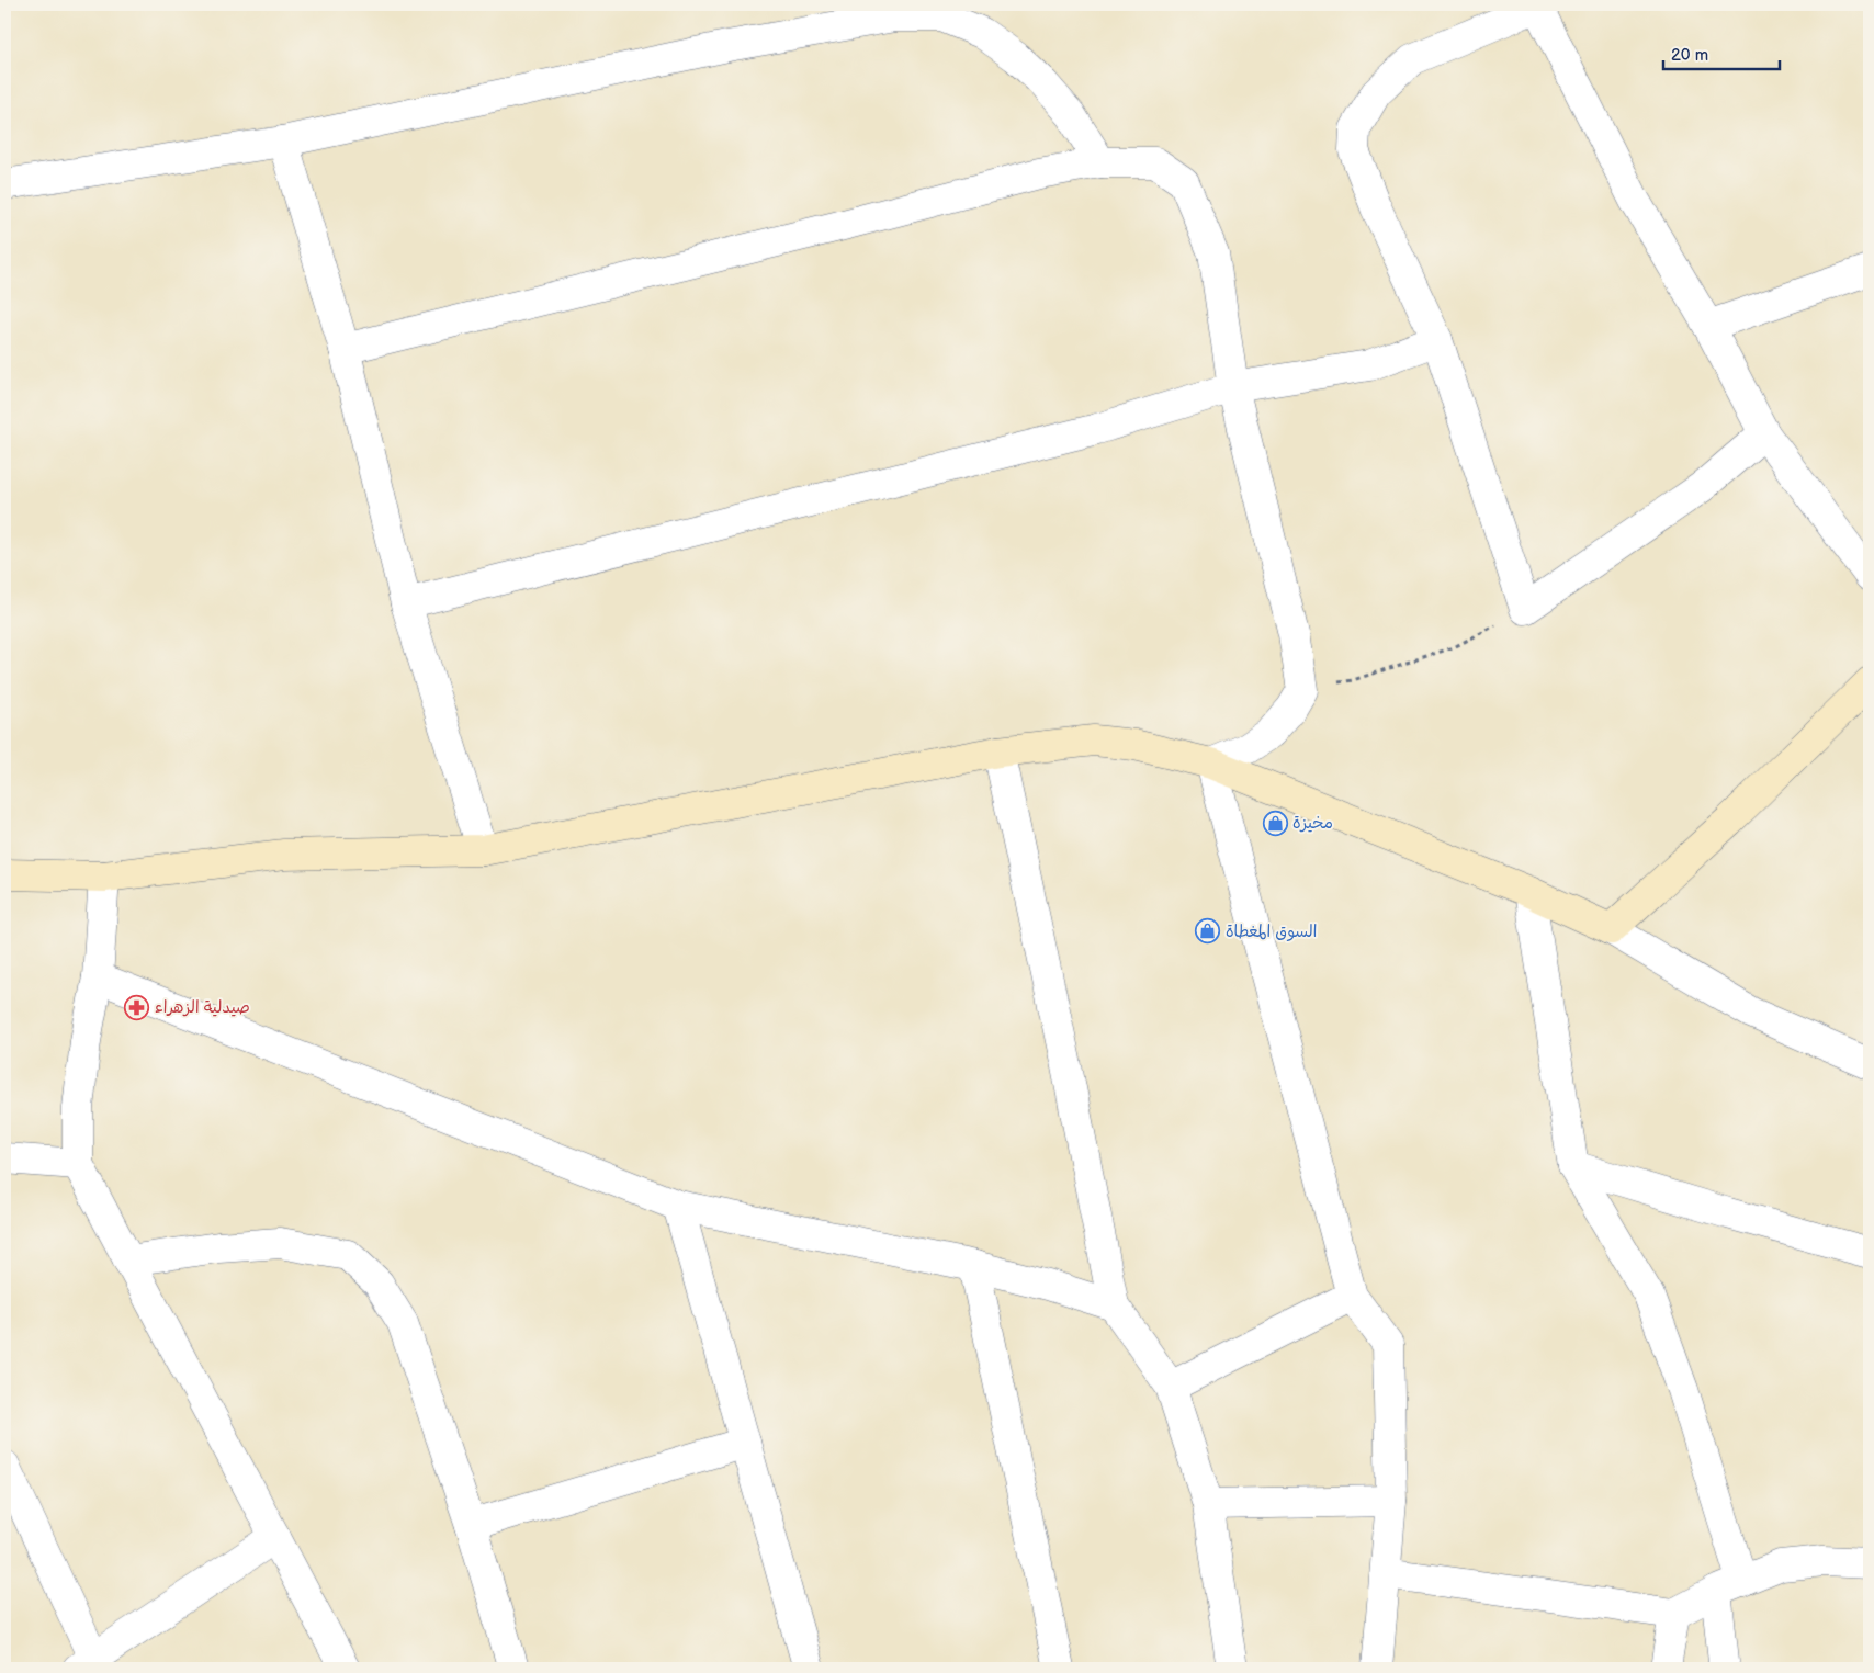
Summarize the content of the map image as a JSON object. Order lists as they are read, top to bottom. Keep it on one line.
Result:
{"places":{"shop":["مخيزة","السوق المغطاة"],"pharmacy":["صيدلية الزهراء"]},"scale_bar":"20 m"}
